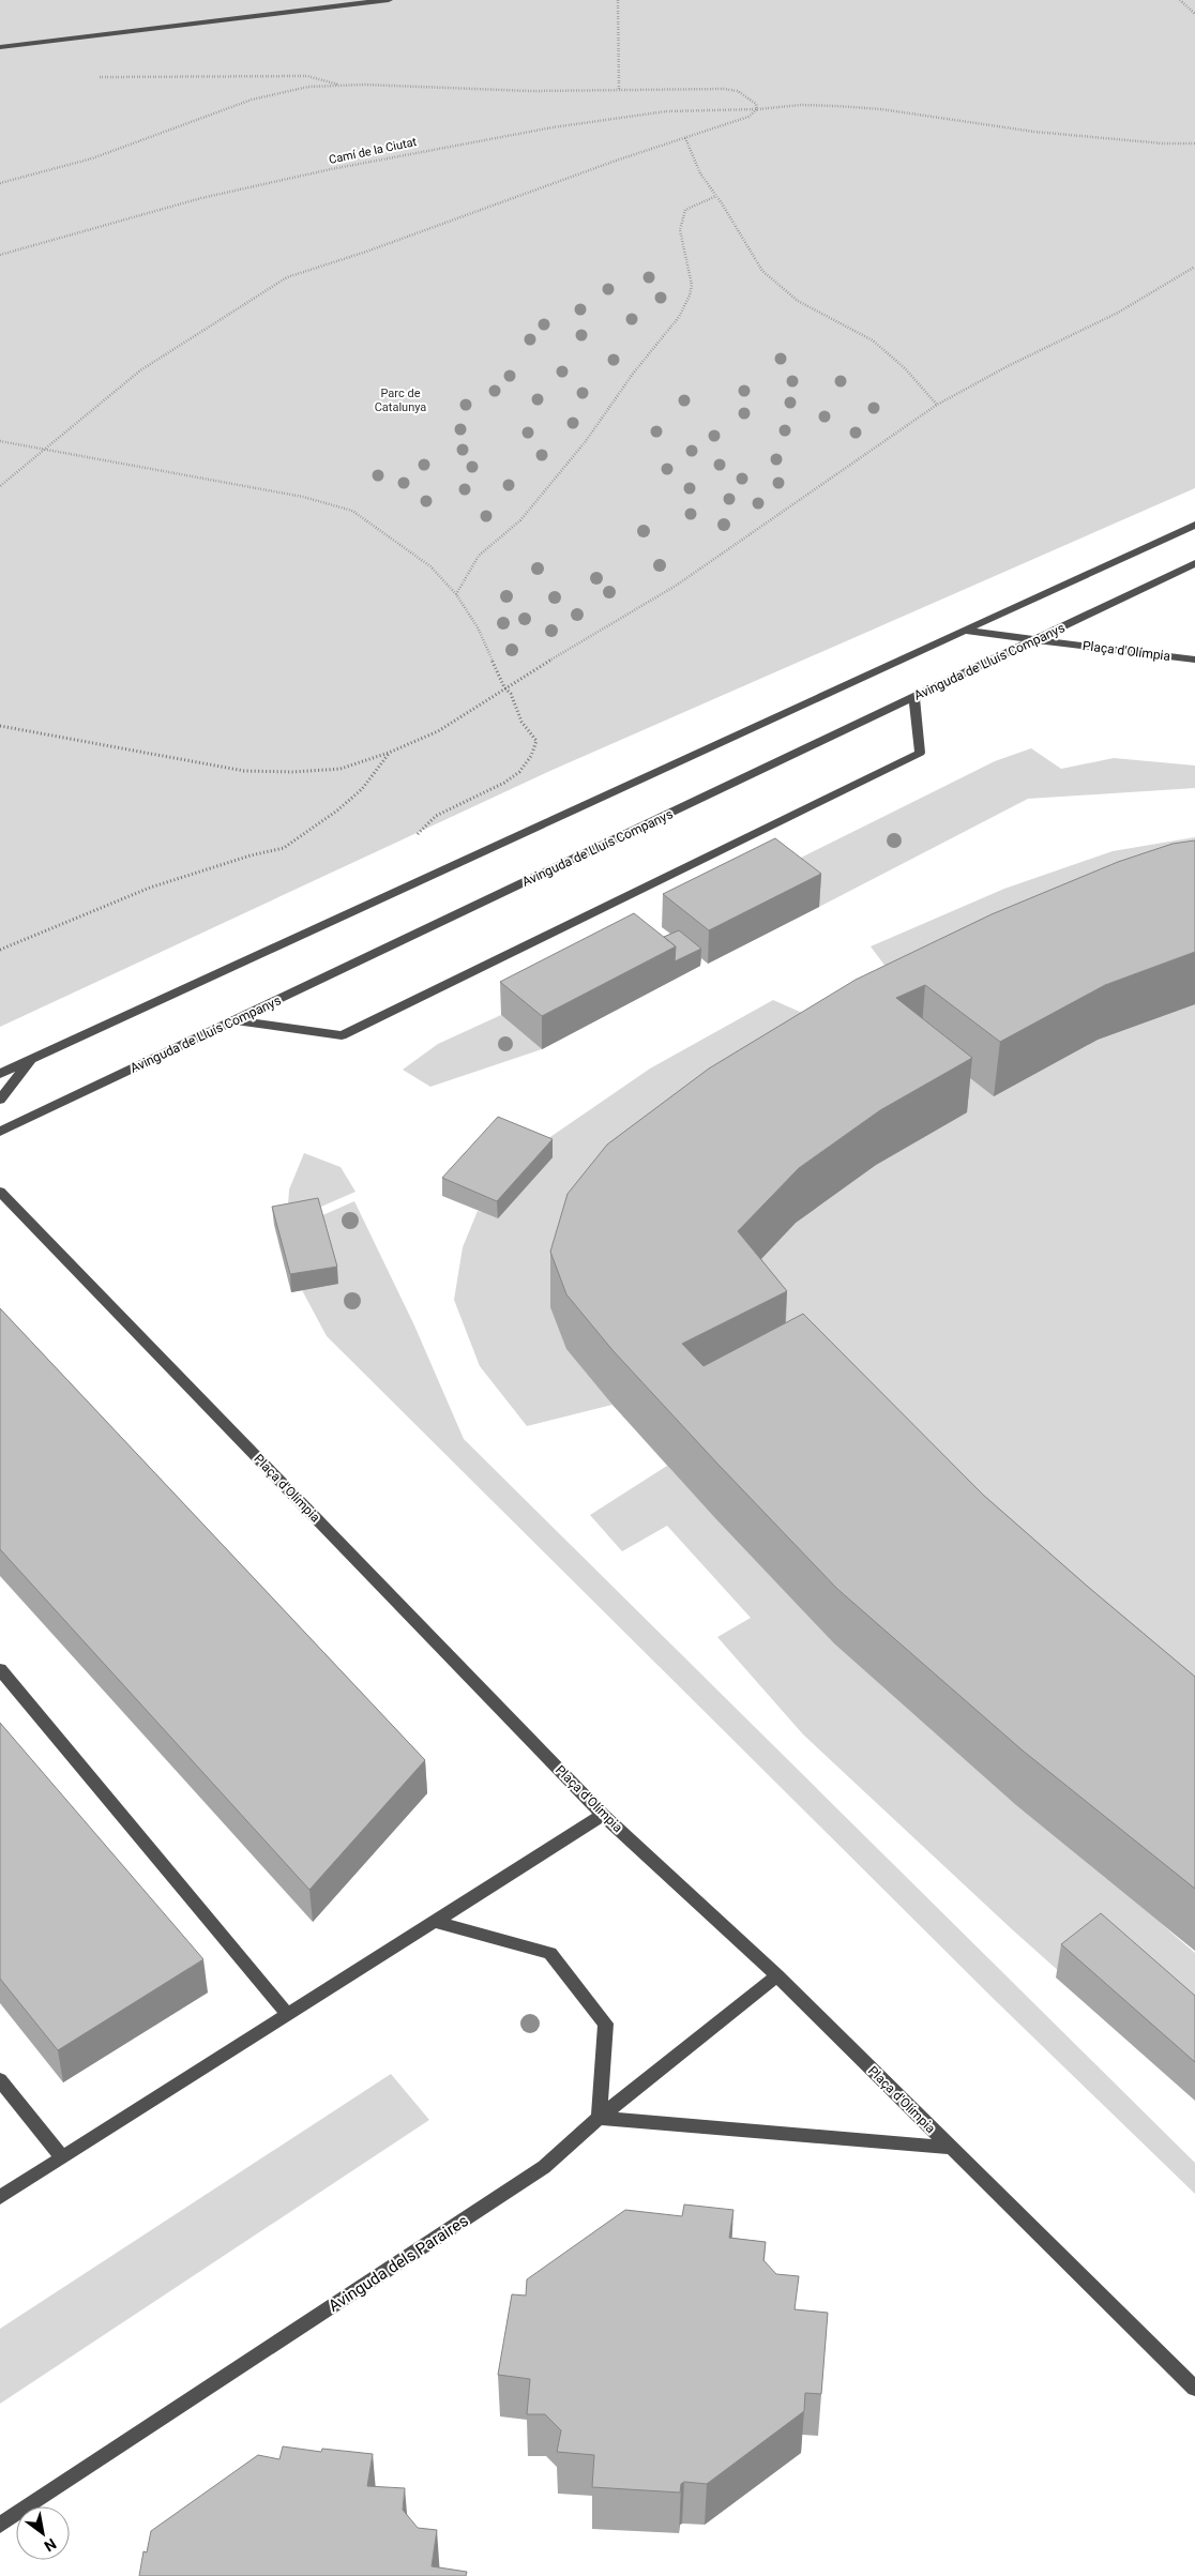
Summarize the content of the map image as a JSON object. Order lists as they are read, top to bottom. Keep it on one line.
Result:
{"streets":{"street":["Plaça d'Olímpia","Avinguda de Lluís Companys","Avinguda dels Paraires"],"path":["Camí de la Ciutat"]},"crossings":[["Plaça d'Olímpia","Avinguda de Lluís Companys"],["Plaça d'Olímpia","Avinguda dels Paraires"]],"parks":["Parc de Catalunya"],"north":"bottom right"}
